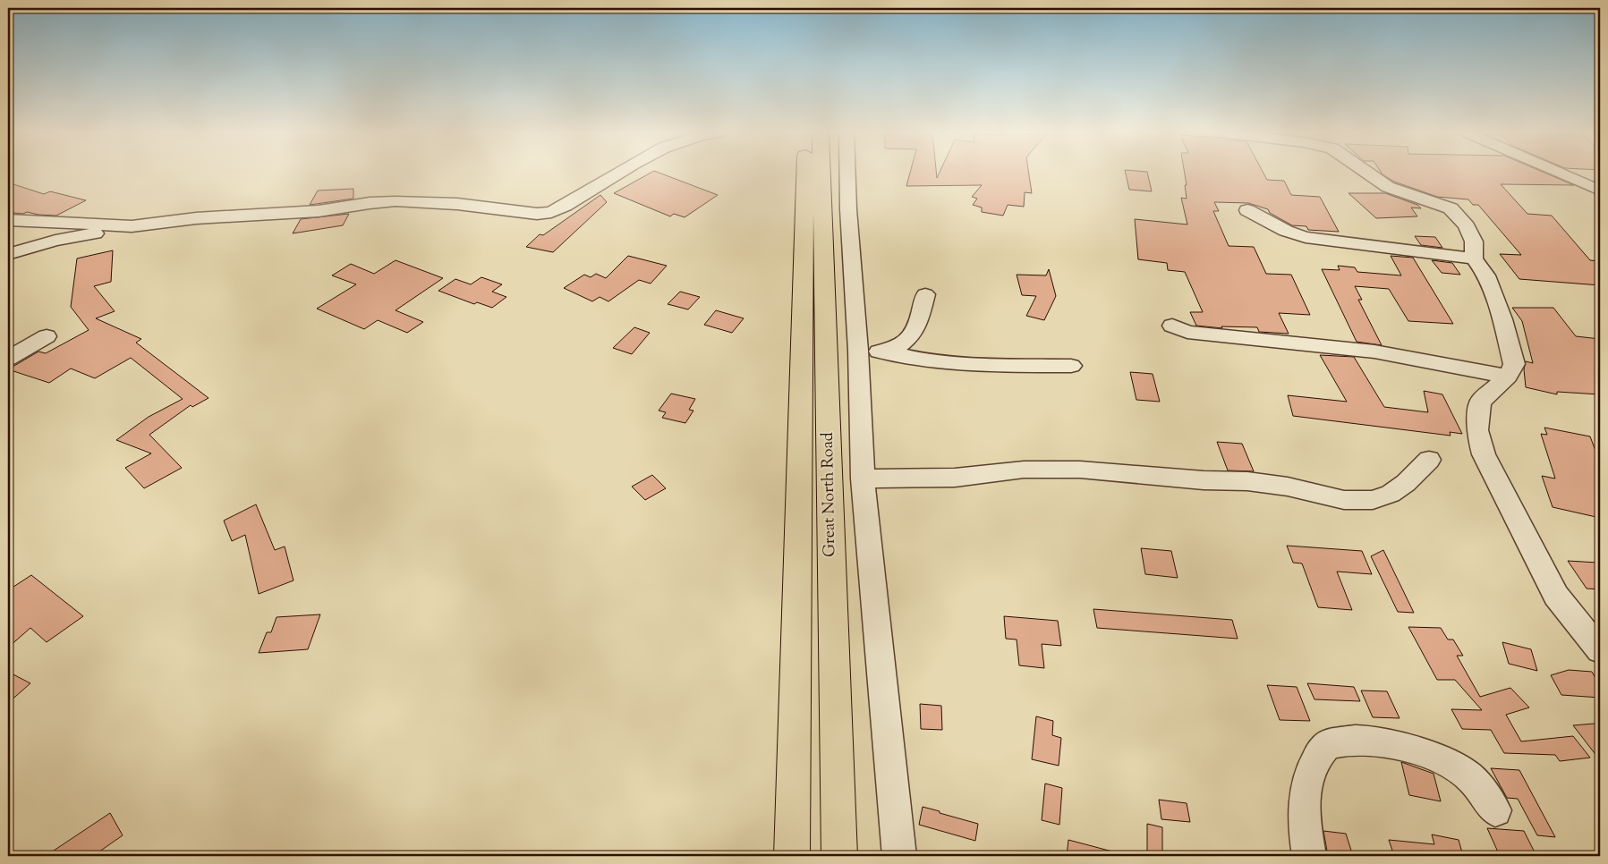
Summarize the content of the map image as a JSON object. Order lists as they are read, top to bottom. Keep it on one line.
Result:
{"streets":{"main road":["Great North Road"]}}
